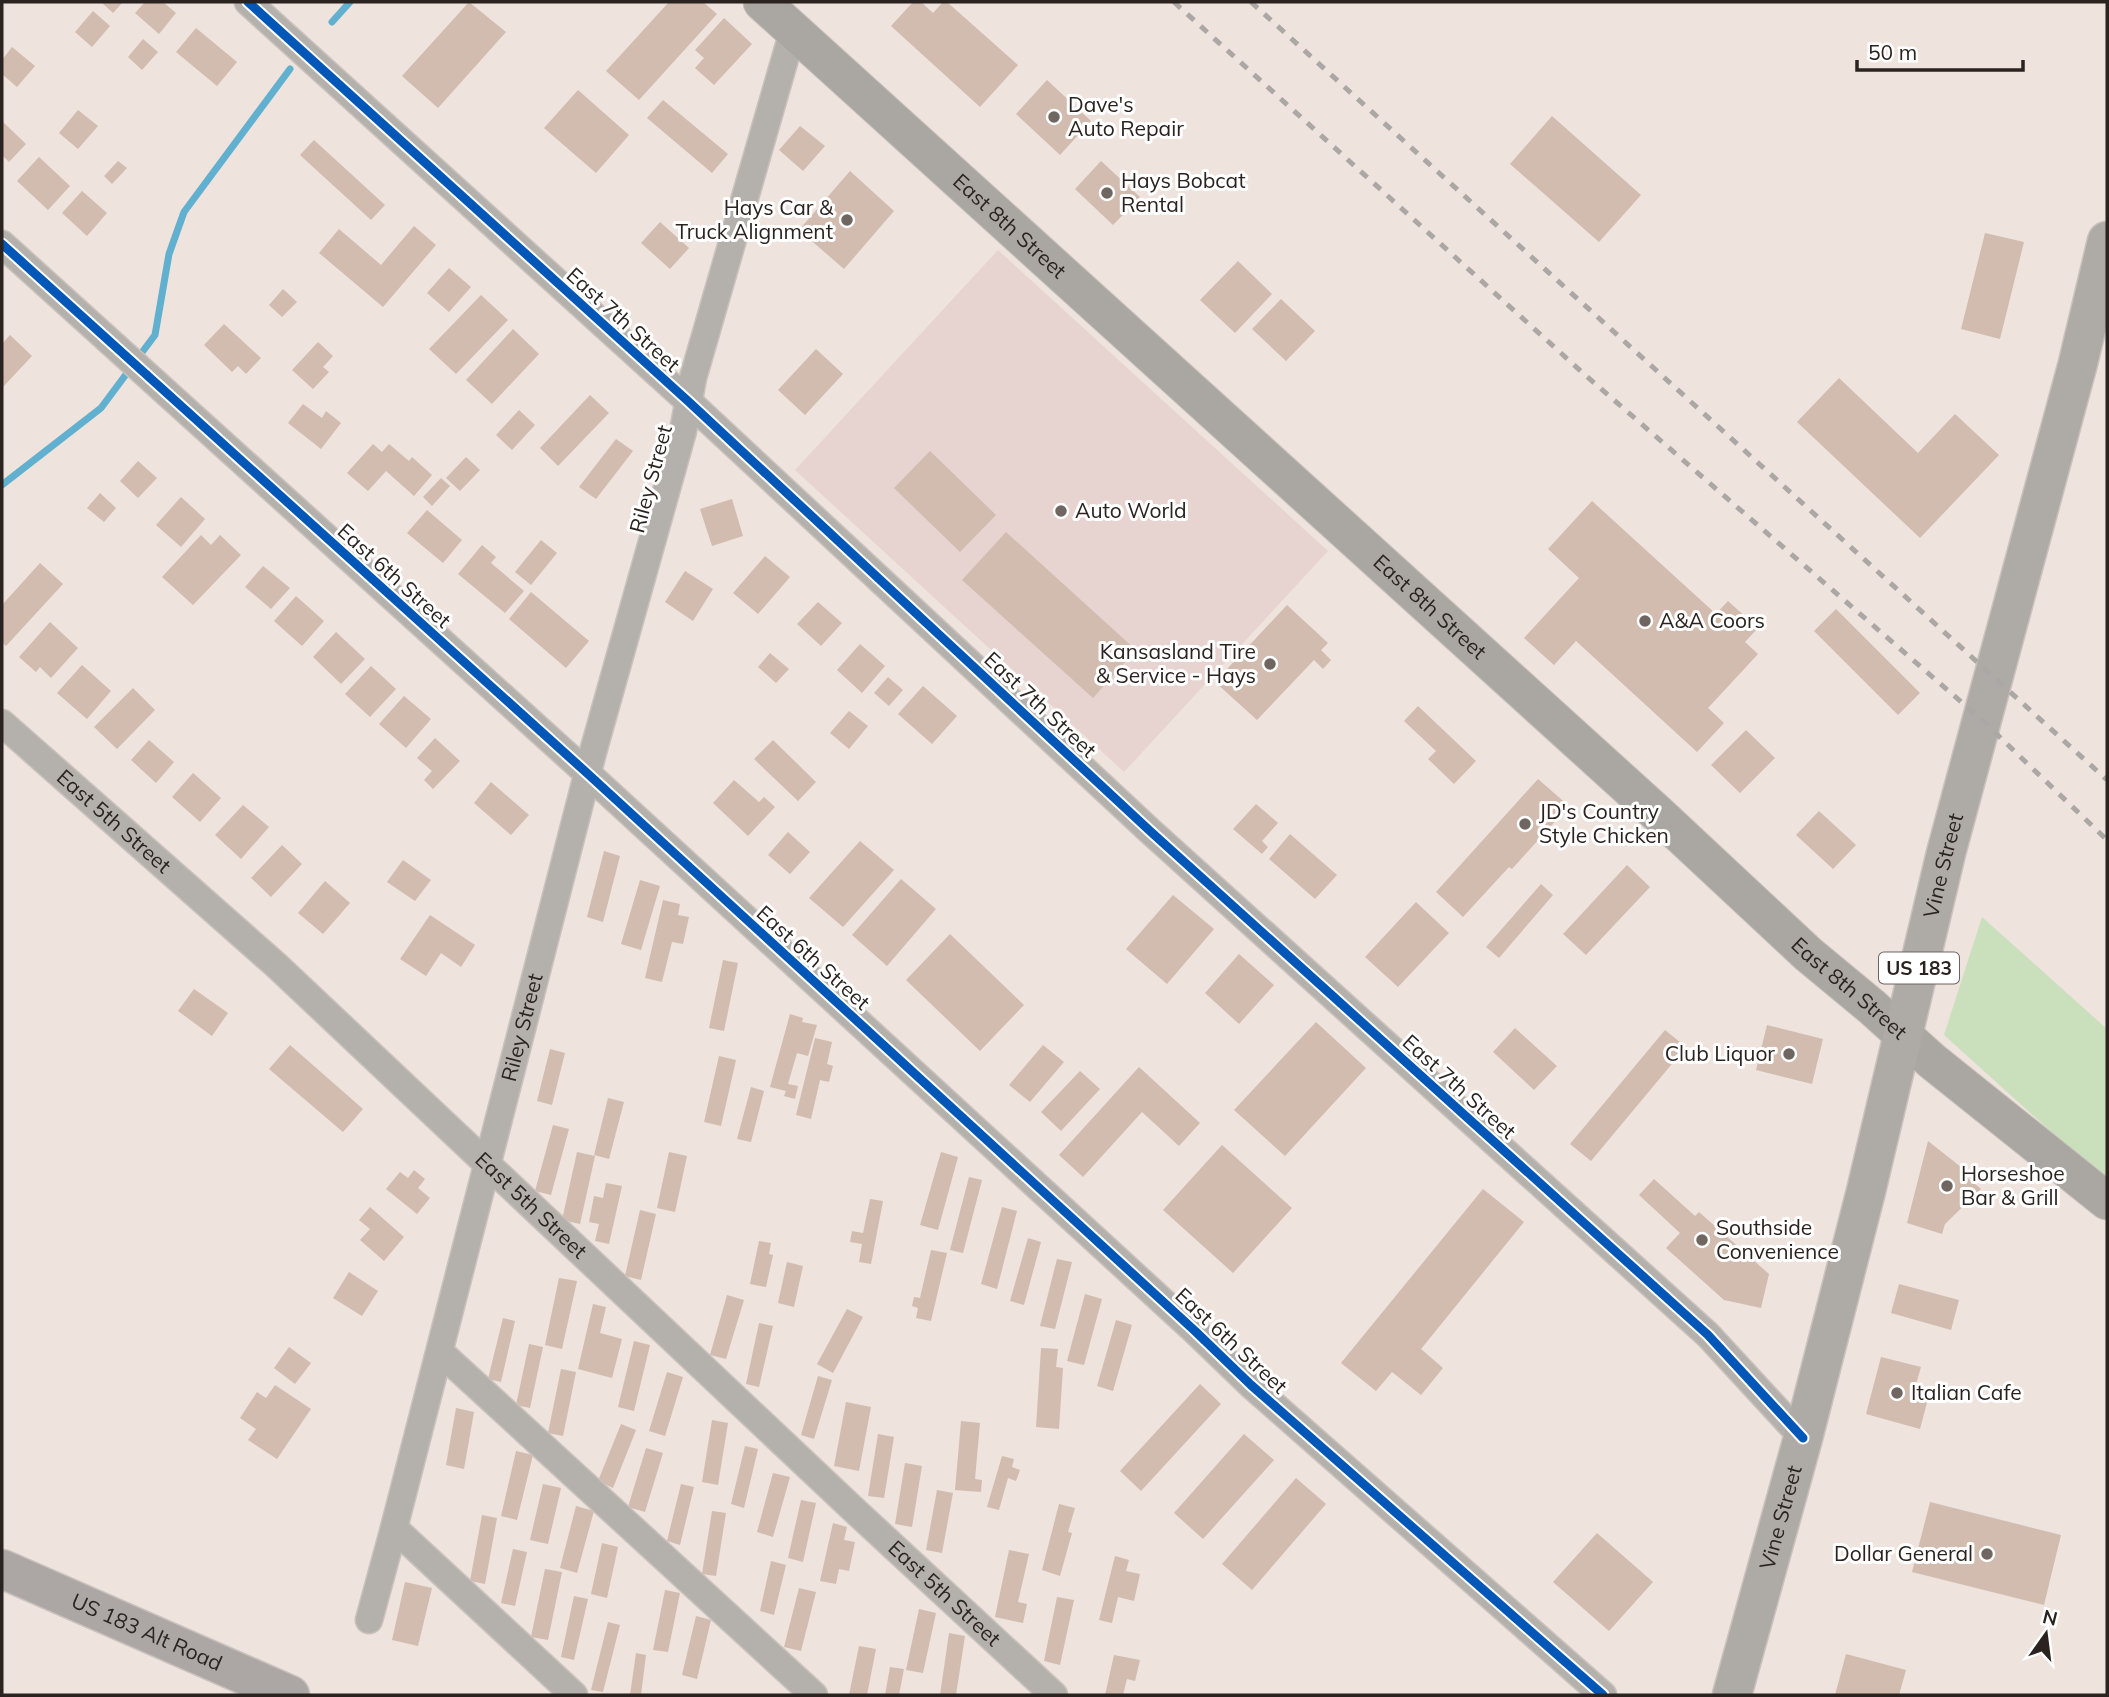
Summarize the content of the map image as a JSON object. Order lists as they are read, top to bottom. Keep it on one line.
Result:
{"streets":{"highway":["US 183 Alt Road"],"main road":["East 8th Street","Vine Street","US 183"],"street":["East 7th Street","Riley Street","East 6th Street","East 5th Street"]},"crossings":[["East 8th Street","Riley Street"],["East 8th Street","Vine Street"],["East 7th Street","Riley Street"],["East 7th Street","Vine Street"],["Riley Street","East 6th Street"],["Riley Street","East 5th Street"]],"places":["Dave's Auto Repair","Hays Bobcat Rental","Hays Car & Truck Alignment","Auto World","A&A Coors","Kansasland Tire & Service - Hays","JD's Country Style Chicken","Club Liquor","Horseshoe Bar & Grill","Southside Convenience","Italian Cafe","Dollar General"],"scale_bar":"50 m","north":"top"}
